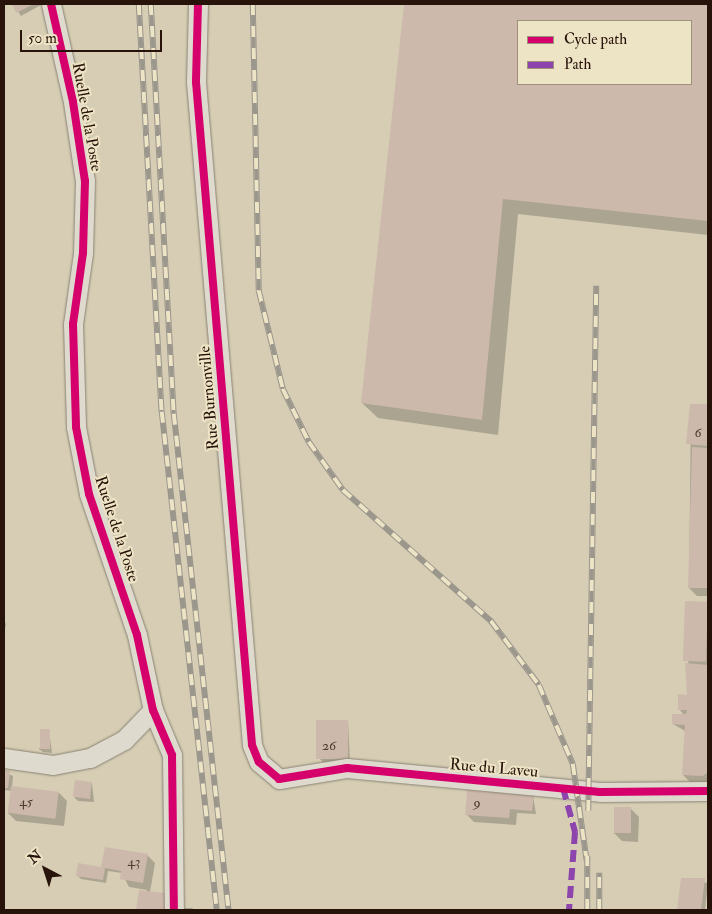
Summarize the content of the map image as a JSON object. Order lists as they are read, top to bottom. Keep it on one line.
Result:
{"streets":{"street":["Ruelle de la Poste","Rue Burnonville","Rue du Laveu"]},"crossings":[["Rue Burnonville","Rue du Laveu"]],"house_numbers":["6","26","45","9","43"],"legend":["Cycle path","Path"],"scale_bar":"50 m","north":"top left"}
